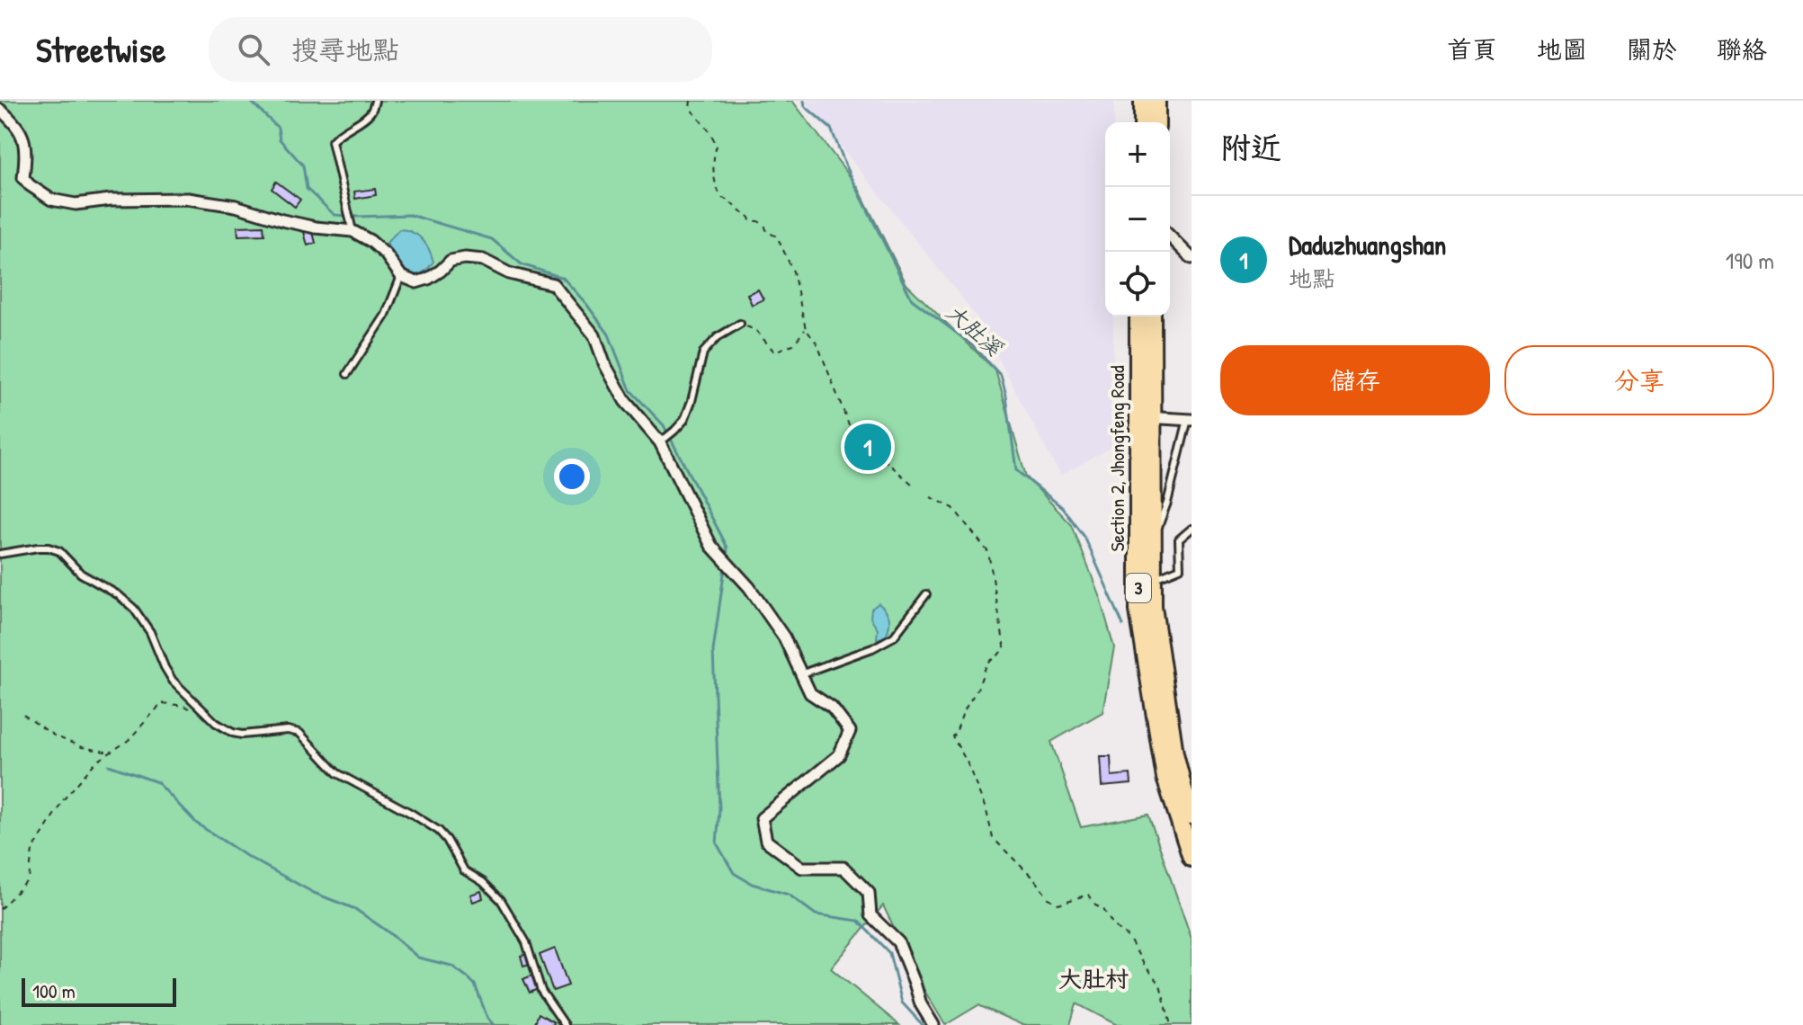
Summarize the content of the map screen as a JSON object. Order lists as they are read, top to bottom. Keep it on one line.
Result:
{"streets":{"main road":["Section 2, Jhongfeng Road","3"]},"districts":["大肚村"],"water":["大肚溪"],"scale_bar":"100 m","page":{"header":"Streetwise","search":"搜尋地點","nav":["首頁","地圖","關於","聯絡"],"heading":"附近","map_buttons":["+","−"],"list":[{"mark":"1","name":"Daduzhuangshan","note":"地點","value":"190 m"}],"buttons":["儲存","分享"],"pins":"1","scale":"100 m"}}
